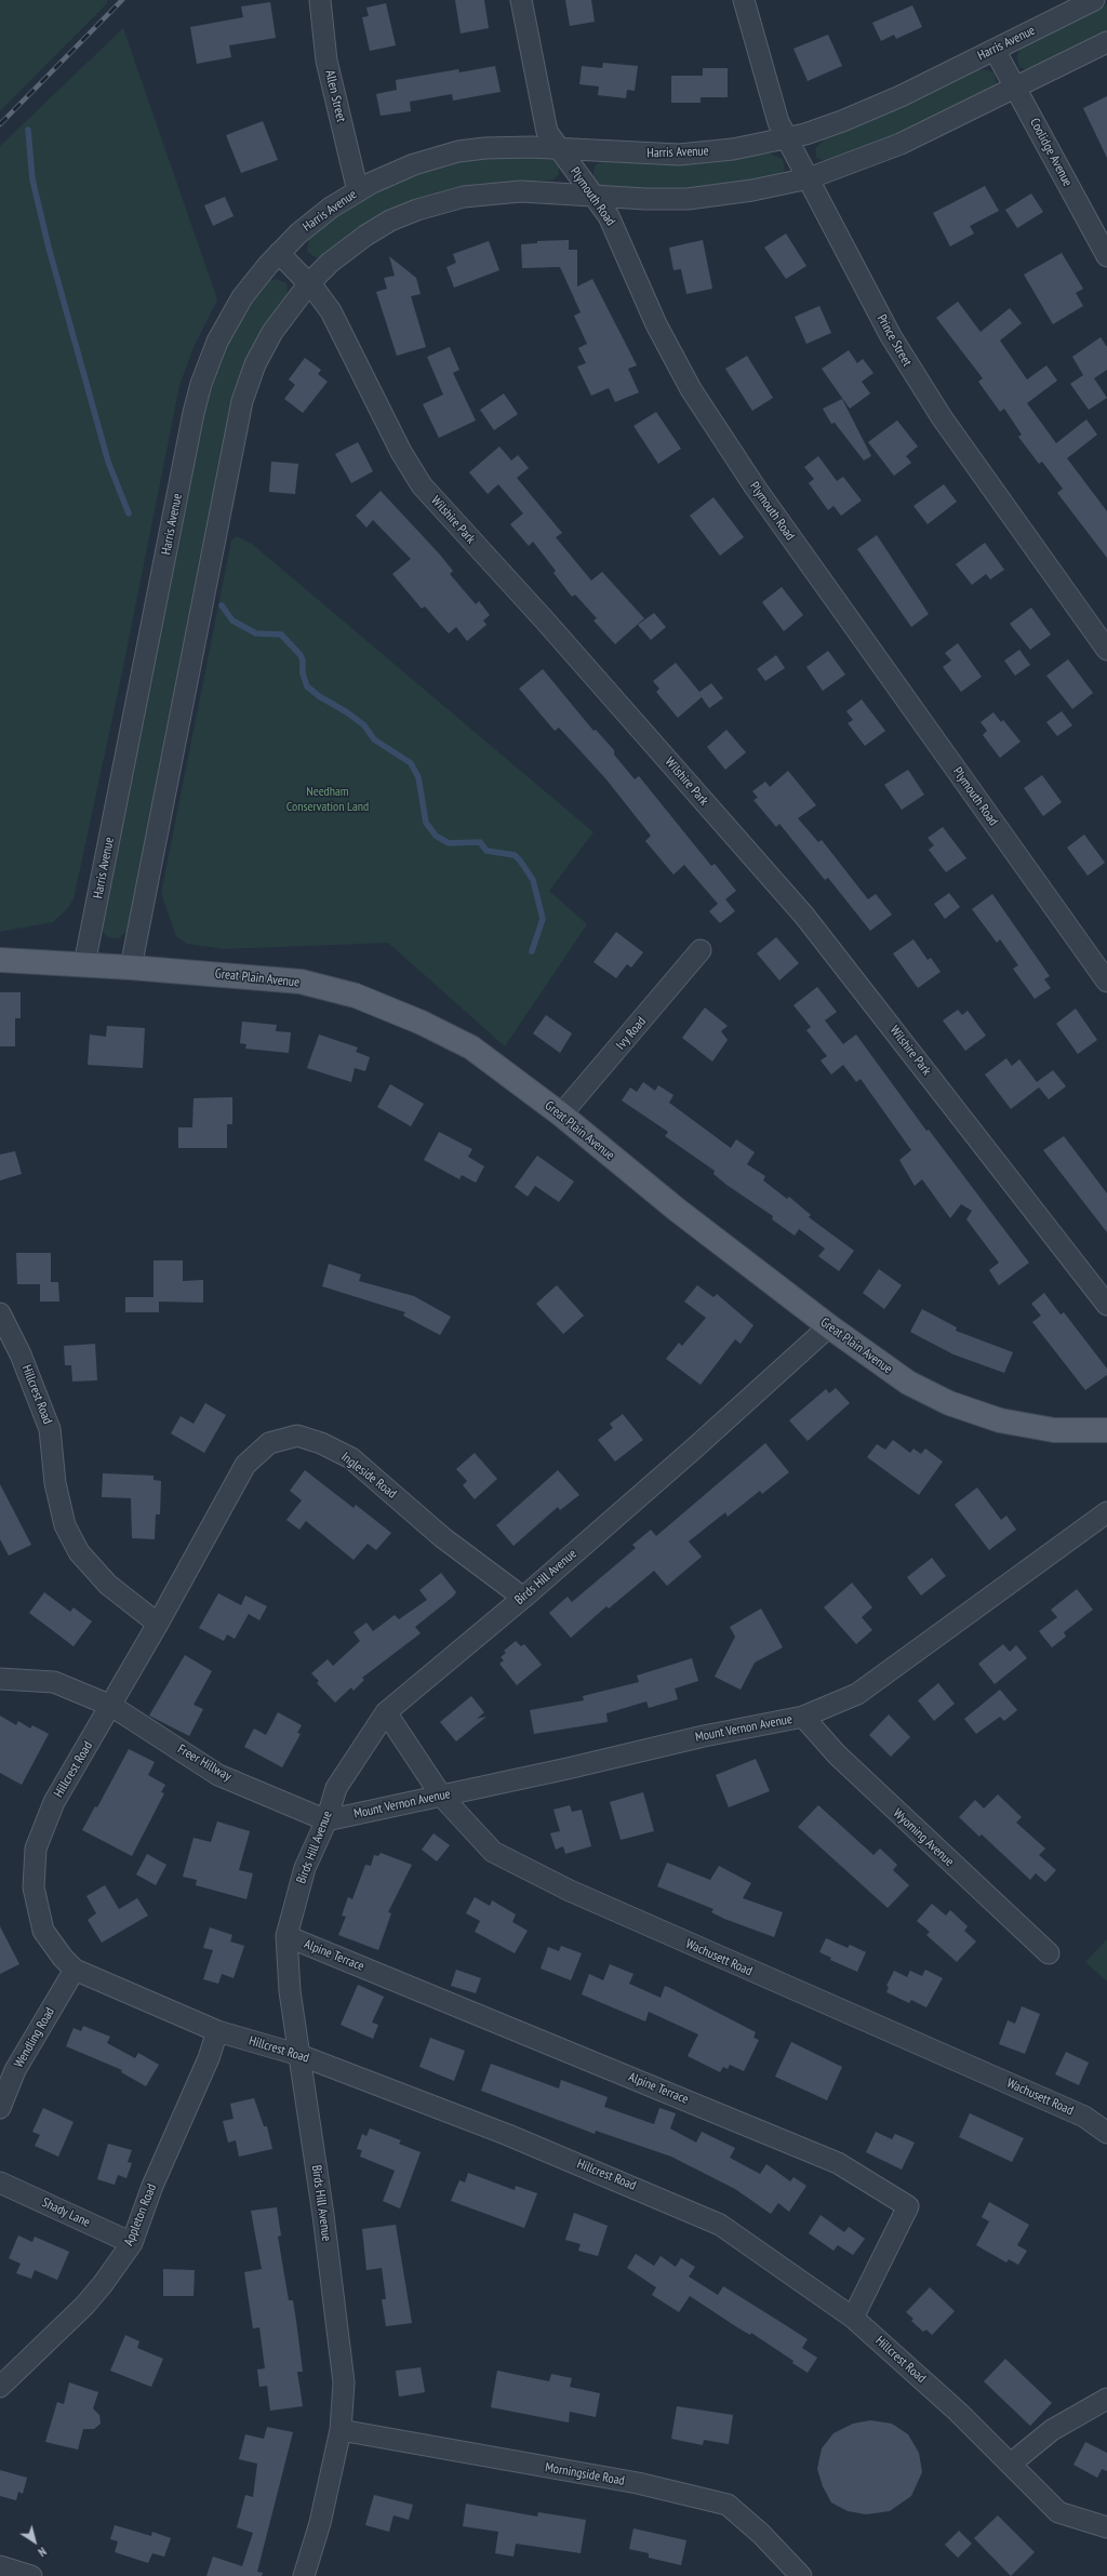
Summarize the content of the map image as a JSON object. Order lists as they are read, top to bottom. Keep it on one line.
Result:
{"streets":{"main road":["Great Plain Avenue"],"street":["Harris Avenue","Allen Street","Coolidge Avenue","Plymouth Road","Prince Street","Wilshire Park","Ivy Road","Hillcrest Road","Ingleside Road","Birds Hill Avenue","Mount Vernon Avenue","Freer Hillway","Wyoming Avenue","Alpine Terrace","Wachusett Road","Wendling Road","Shady Lane","Appleton Road","Morningside Road"]},"crossings":[["Harris Avenue","Allen Street"],["Harris Avenue","Coolidge Avenue"],["Harris Avenue","Plymouth Road"],["Harris Avenue","Prince Street"],["Harris Avenue","Wilshire Park"],["Harris Avenue","Great Plain Avenue"],["Great Plain Avenue","Ivy Road"],["Great Plain Avenue","Birds Hill Avenue"],["Hillcrest Road","Ingleside Road"],["Hillcrest Road","Birds Hill Avenue"],["Hillcrest Road","Freer Hillway"],["Hillcrest Road","Alpine Terrace"],["Hillcrest Road","Wendling Road"],["Hillcrest Road","Appleton Road"],["Ingleside Road","Birds Hill Avenue"],["Birds Hill Avenue","Mount Vernon Avenue"],["Birds Hill Avenue","Freer Hillway"],["Birds Hill Avenue","Alpine Terrace"],["Birds Hill Avenue","Wachusett Road"],["Birds Hill Avenue","Morningside Road"],["Mount Vernon Avenue","Freer Hillway"],["Mount Vernon Avenue","Wyoming Avenue"],["Mount Vernon Avenue","Wachusett Road"],["Shady Lane","Appleton Road"]],"parks":["Needham Conservation Land"],"north":"bottom right"}
